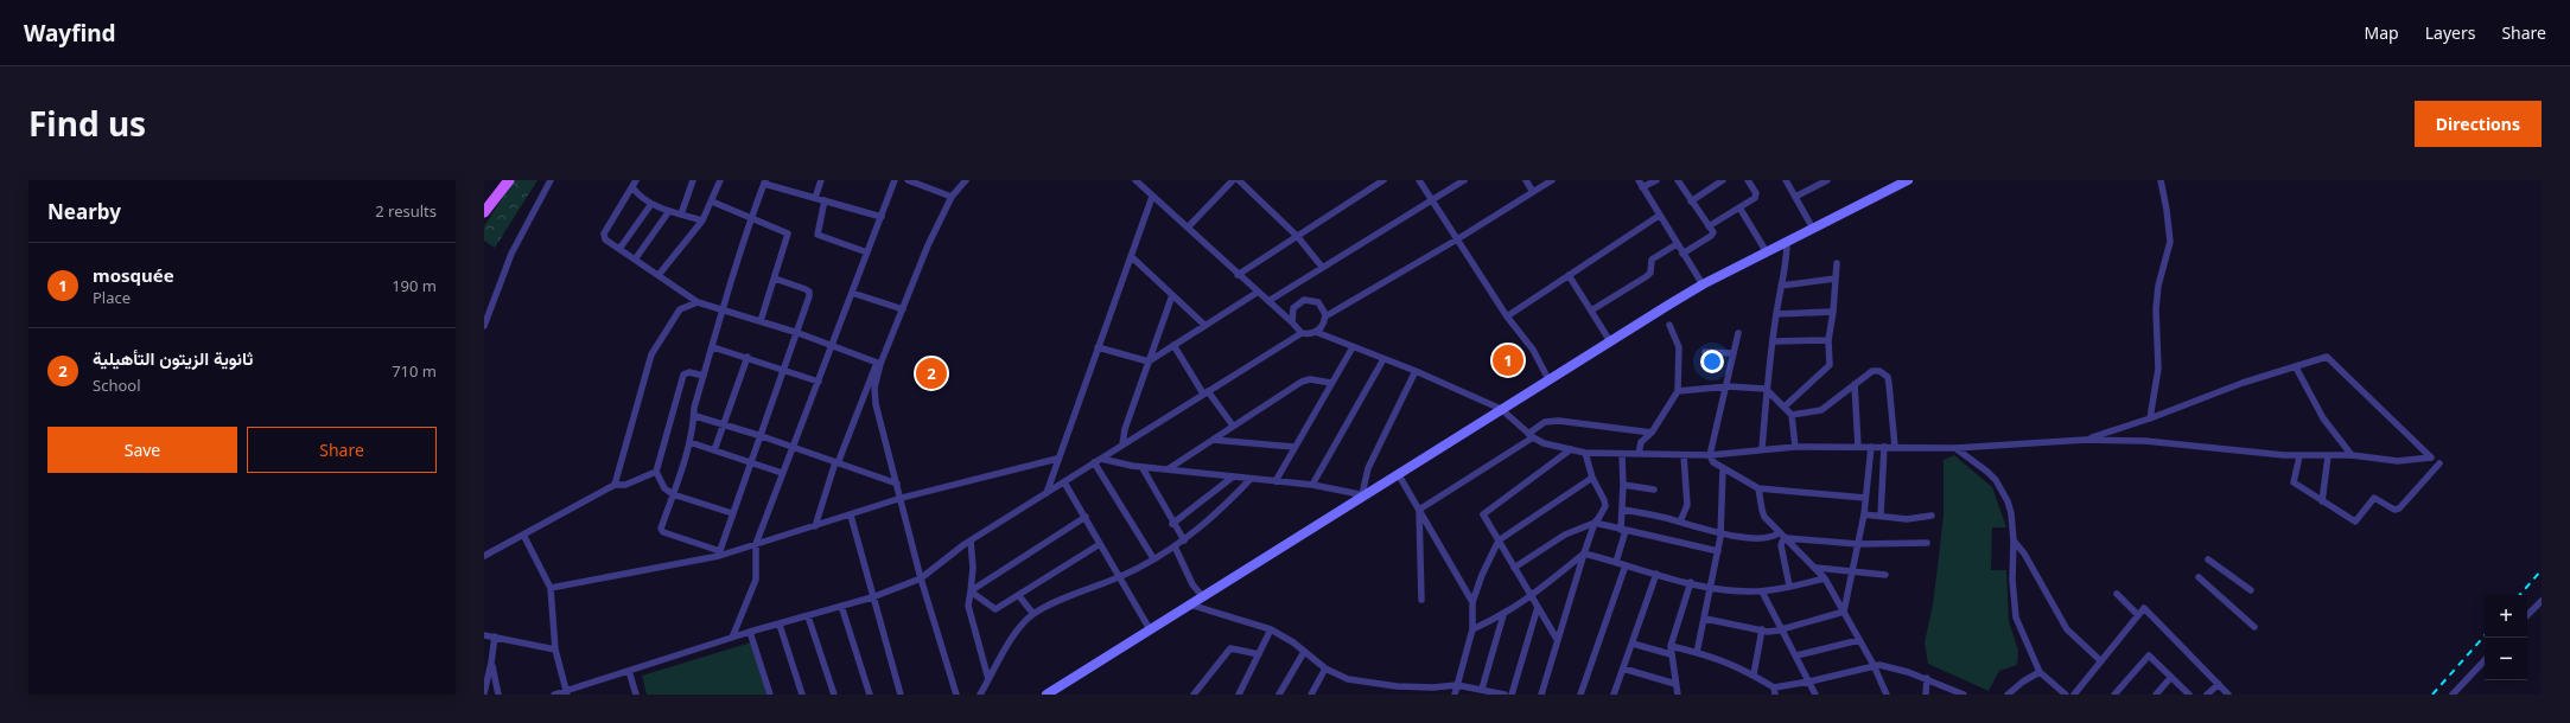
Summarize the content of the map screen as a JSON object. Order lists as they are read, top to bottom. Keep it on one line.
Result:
{"page":{"header":"Wayfind","nav":["Map","Layers","Share"],"title":"Find us","buttons":["Directions",["Save","Share"]],"heading":["Nearby","2 results"],"list":[{"mark":"1","name":"mosquée","note":"Place","value":"190 m"},{"mark":"2","name":"ثانوية الزيتون التأهيلية","note":"School","value":"710 m"}],"pins":["1","2"],"map_buttons":["+","−"]}}
